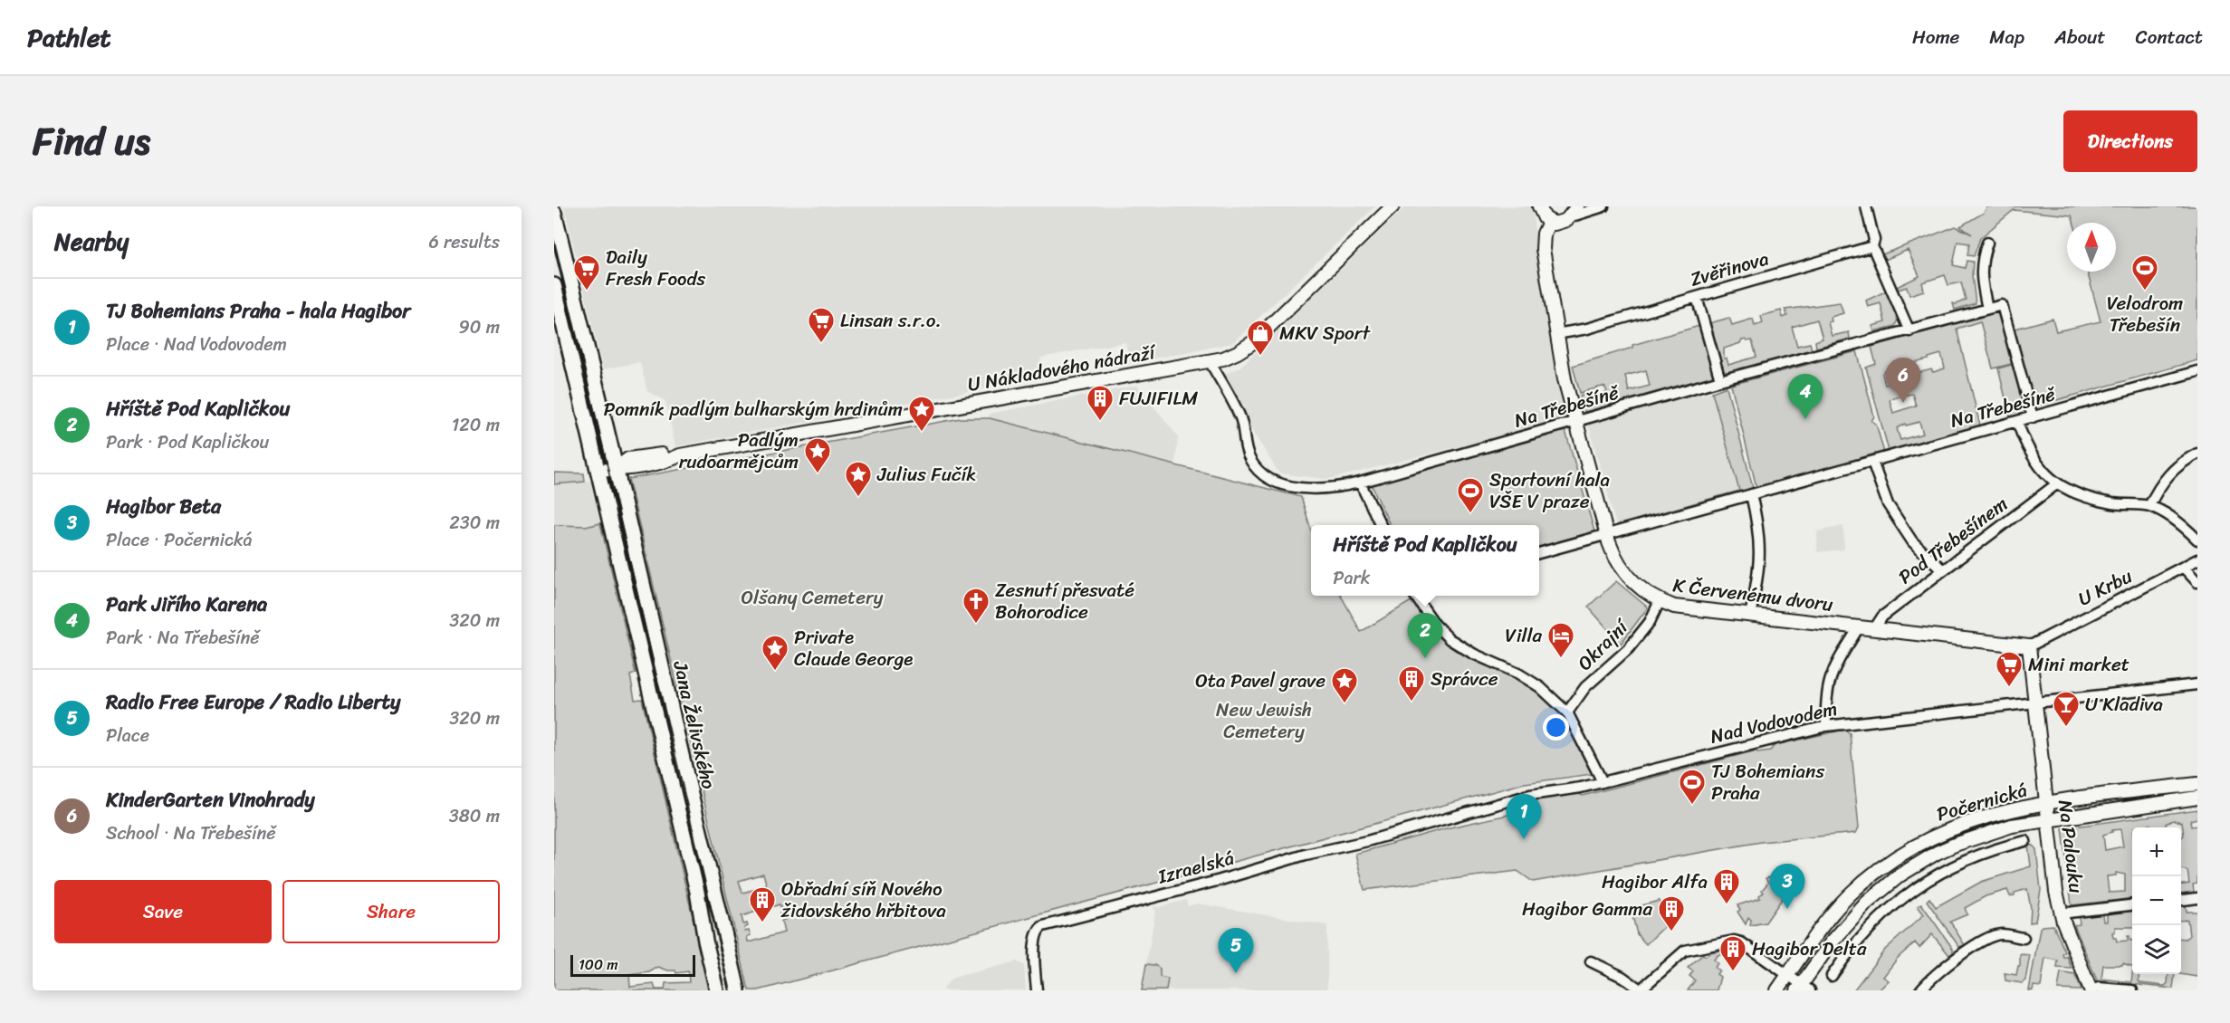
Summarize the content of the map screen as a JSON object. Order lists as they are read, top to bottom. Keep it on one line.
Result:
{"streets":{"main road":["Jana Želivského"],"street":["Zvěřinova","U Nákladového nádraží","Na Třebešíně","Pod Třebešínem","U Krbu","K Červenému dvoru","Okrajní","Nad Vodovodem","Počernická","Na Palouku","Izraelská"]},"crossings":[["Zvěřinova","K Červenému dvoru"],["U Nákladového nádraží","Na Třebešíně"],["U Nákladového nádraží","Jana Želivského"],["Na Třebešíně","K Červenému dvoru"],["Pod Třebešínem","K Červenému dvoru"],["U Krbu","K Červenému dvoru"],["K Červenému dvoru","Okrajní"],["Nad Vodovodem","Na Palouku"],["Nad Vodovodem","Izraelská"],["Počernická","Na Palouku"]],"parks":["Olšany Cemetery","New Jewish Cemetery"],"places":{"supermarket":["Daily Fresh Foods","Linsan s.r.o.","Mini market"],"sports":["Velodrom Třebešín","Sportovní hala VŠE V praze","TJ Bohemians Praha"],"shop":["MKV Sport"],"building":["FUJIFILM","Správce","Hagibor Alfa","Obřadní síň Nového židovského hřbitova","Hagibor Gamma","Hagibor Delta"],"place":["Pomník padlým bulharským hrdinům","Padlým rudoarmějcům","Julius Fučík","Private Claude George","Ota Pavel grave"],"church":["Zesnutí přesvaté Bohorodice"],"hotel":["Villa"],"bar":["U Kladiva"]},"scale_bar":"100 m","north":"top","page":{"header":"Pathlet","nav":["Home","Map","About","Contact"],"title":"Find us","buttons":["Directions",["Save","Share"]],"heading":["Nearby","6 results"],"list":[{"mark":"1","name":"TJ Bohemians Praha - hala Hagibor","note":"Place · Nad Vodovodem","value":"90 m"},{"mark":"2","name":"Hříště Pod Kapličkou","note":"Park · Pod Kapličkou","value":"120 m"},{"mark":"3","name":"Hagibor Beta","note":"Place · Počernická","value":"230 m"},{"mark":"4","name":"Park Jiřího Karena","note":"Park · Na Třebešíně","value":"320 m"},{"mark":"5","name":"Radio Free Europe / Radio Liberty","note":"Place","value":"320 m"},{"mark":"6","name":"KinderGarten Vinohrady","note":"School · Na Třebešíně","value":"380 m"}],"pins":["6","4","2","1","3","5"],"popup":["Hříště Pod Kapličkou","Park"],"map_buttons":["+","−"],"scale":"100 m"}}
